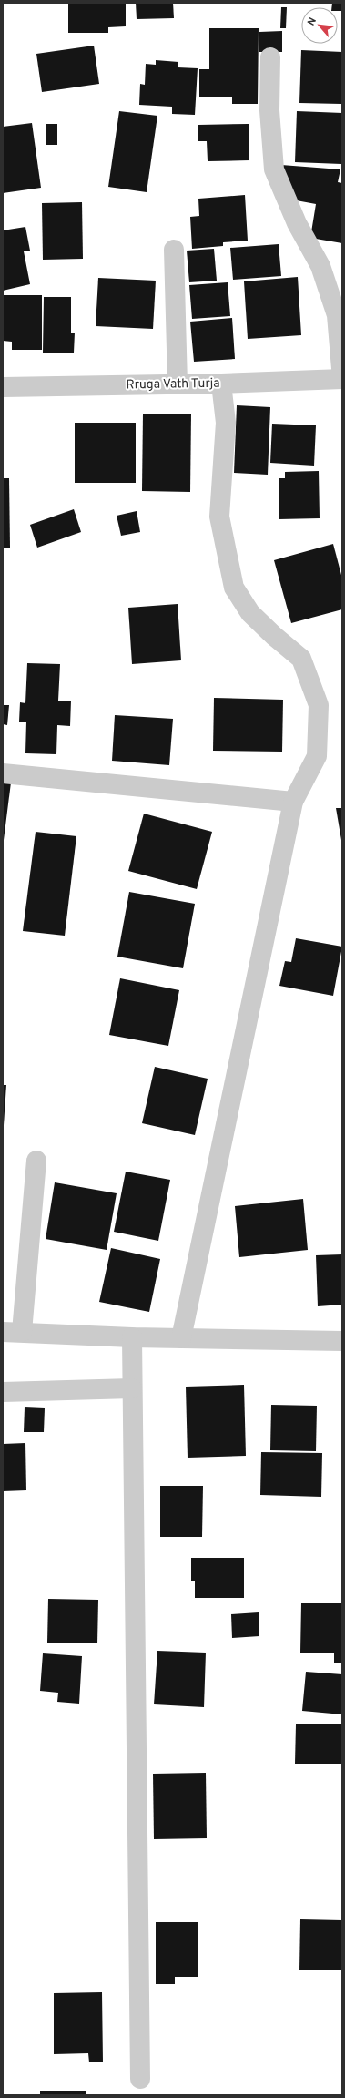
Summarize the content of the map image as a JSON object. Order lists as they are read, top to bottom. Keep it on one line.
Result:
{"streets":{"street":["Rruga Vath Turja"]},"north":"top left"}
